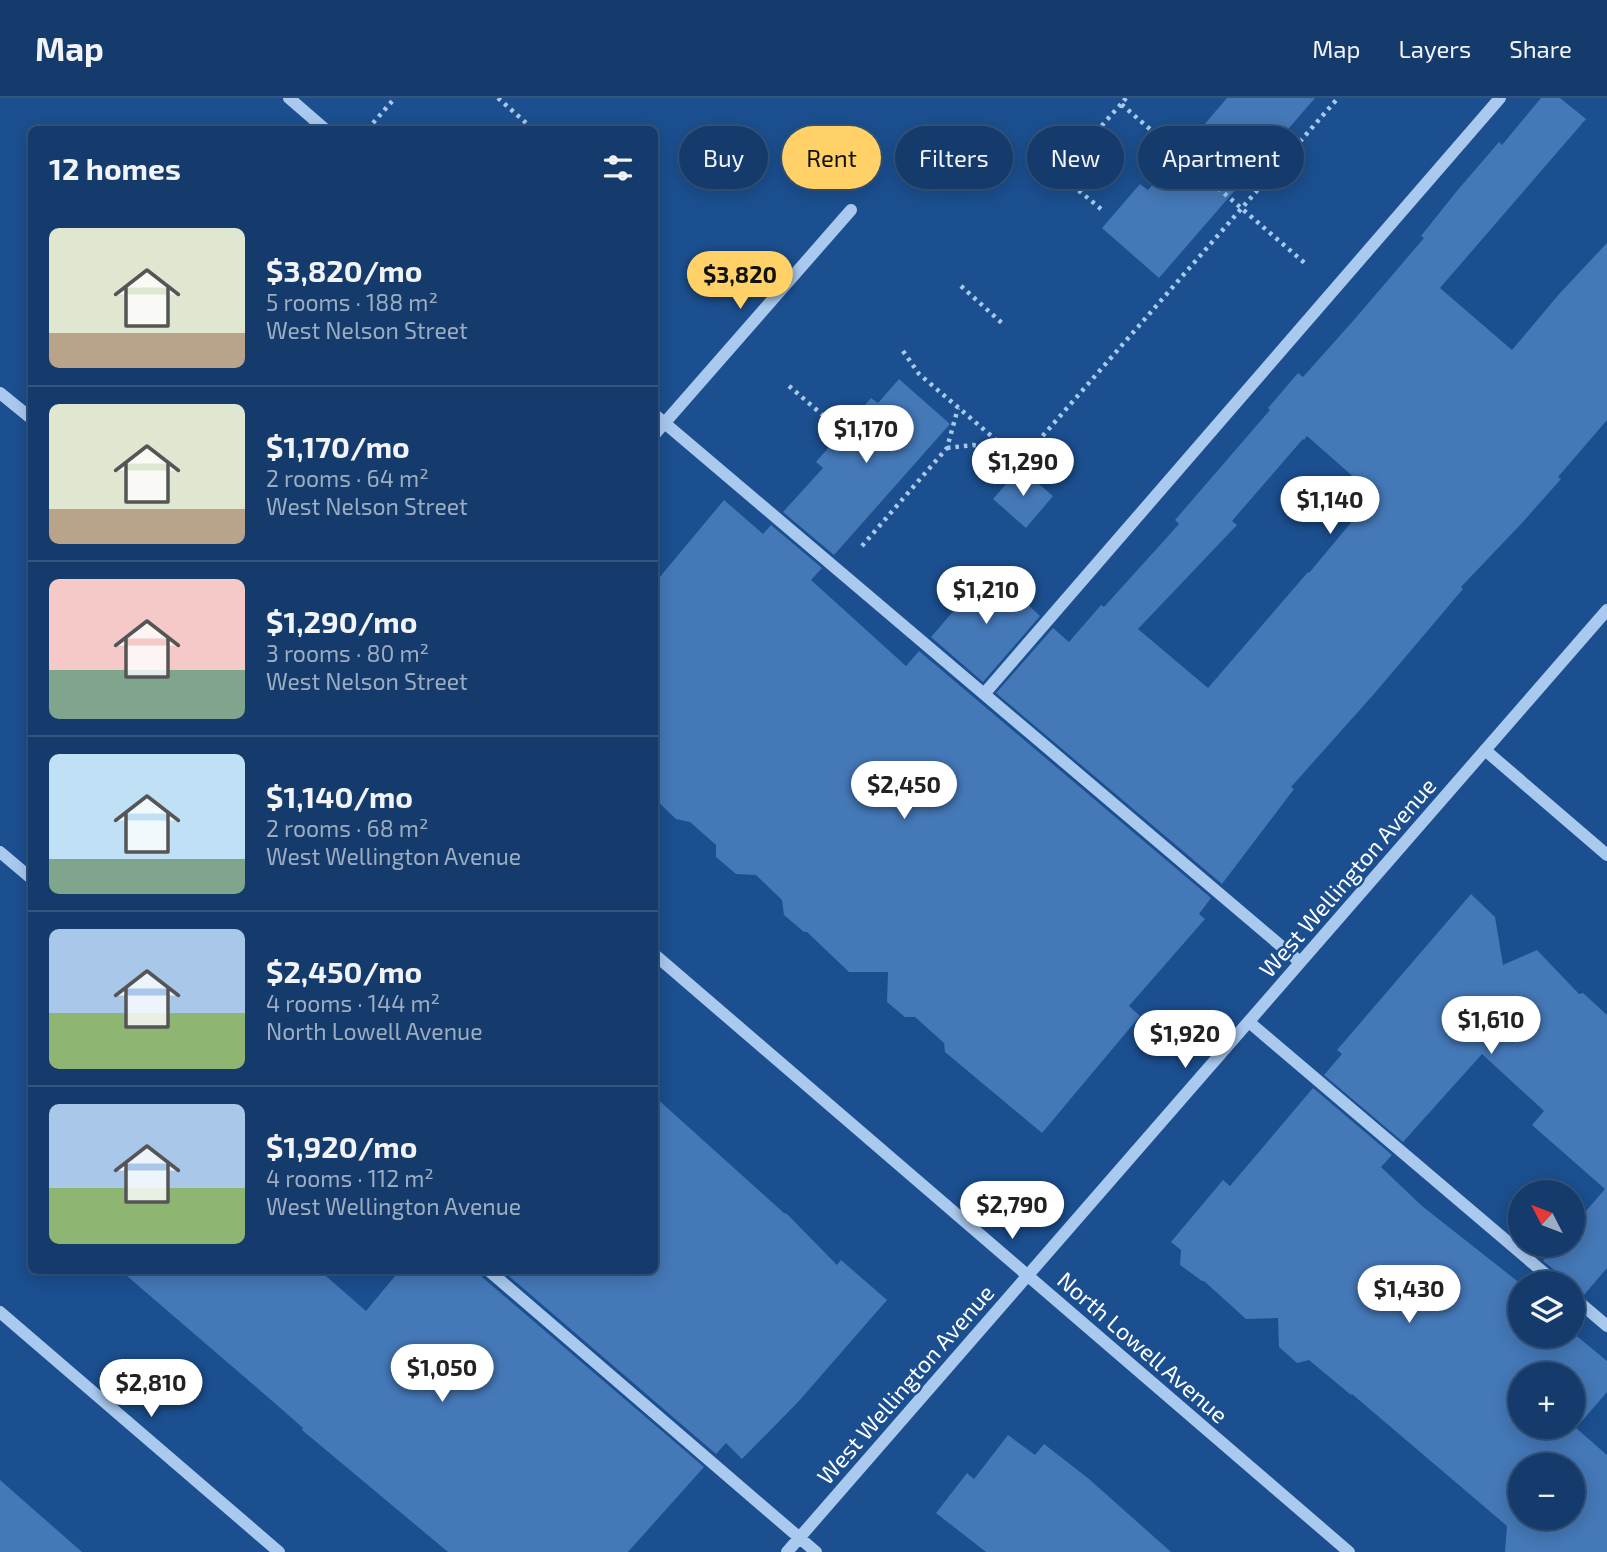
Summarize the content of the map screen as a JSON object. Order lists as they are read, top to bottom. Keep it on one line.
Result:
{"streets":{"street":["West Wellington Avenue","North Lowell Avenue"]},"crossings":[["West Wellington Avenue","North Lowell Avenue"]],"north":"top left","page":{"header":"Map","nav":["Map","Layers","Share"],"chip":["Buy","Rent","Filters","New","Apartment"],"heading":"12 homes","list":[{"name":"$3,820/mo","note":"5 rooms · 188 m² · West Nelson Street"},{"name":"$1,170/mo","note":"2 rooms · 64 m² · West Nelson Street"},{"name":"$1,290/mo","note":"3 rooms · 80 m² · West Nelson Street"},{"name":"$1,140/mo","note":"2 rooms · 68 m² · West Wellington Avenue"},{"name":"$2,450/mo","note":"4 rooms · 144 m² · North Lowell Avenue"},{"name":"$1,920/mo","note":"4 rooms · 112 m² · West Wellington Avenue"}],"price":["$3,820","$1,170","$1,290","$1,140","$1,210","$2,450","$1,610","$1,920","$2,790","$1,430","$1,050","$2,810"],"map_buttons":["+","−"]}}
